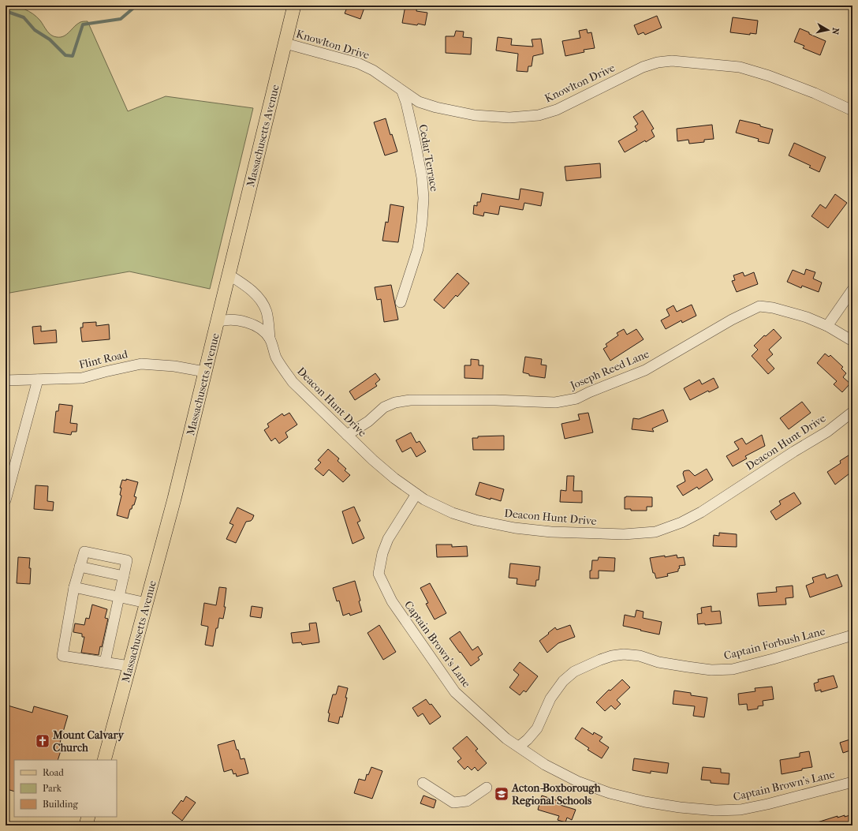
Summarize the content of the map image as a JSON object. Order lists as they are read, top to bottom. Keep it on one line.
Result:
{"streets":{"main road":["Massachusetts Avenue"],"street":["Knowlton Drive","Cedar Terrace","Flint Road","Joseph Reed Lane","Deacon Hunt Drive","Captain Forbush Lane","Captain Brown's Lane"]},"crossings":[["Knowlton Drive","Massachusetts Avenue"],["Knowlton Drive","Cedar Terrace"],["Massachusetts Avenue","Flint Road"],["Massachusetts Avenue","Deacon Hunt Drive"],["Joseph Reed Lane","Deacon Hunt Drive"],["Deacon Hunt Drive","Captain Brown's Lane"],["Captain Forbush Lane","Captain Brown's Lane"]],"places":{"church":["Mount Calvary Church"],"school or university":["Acton-Boxborough Regional Schools"]},"legend":["Road","Park","Building"],"north":"right"}
